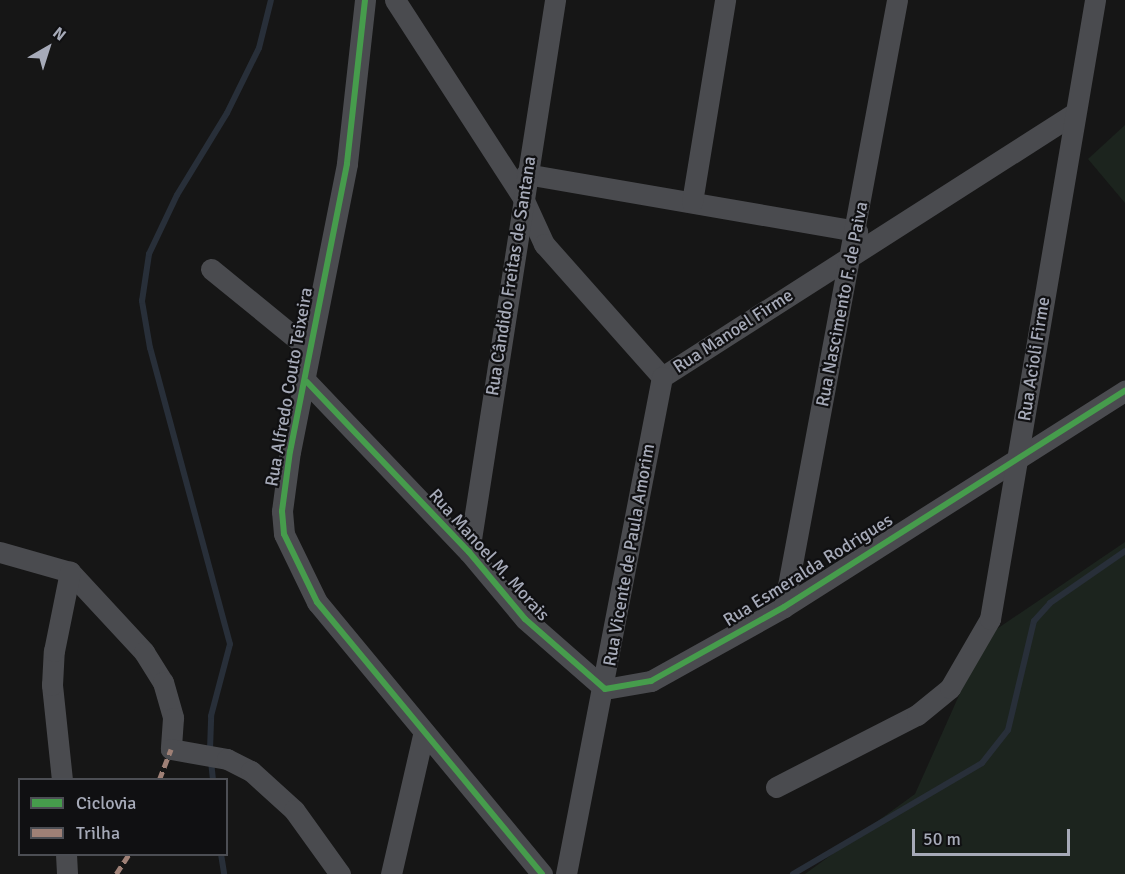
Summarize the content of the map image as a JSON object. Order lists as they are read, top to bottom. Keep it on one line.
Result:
{"streets":{"street":["Rua Cândido Freitas de Santana","Rua Nascimento F. de Paiva","Rua Manoel Firme","Rua Acioli Firme","Rua Alfredo Couto Teixeira","Rua Manoel M. Morais","Rua Vicente de Paula Amorim","Rua Esmeralda Rodrigues"]},"crossings":[["Rua Cândido Freitas de Santana","Rua Manoel Firme"],["Rua Cândido Freitas de Santana","Rua Manoel M. Morais"],["Rua Nascimento F. de Paiva","Rua Manoel Firme"],["Rua Nascimento F. de Paiva","Rua Esmeralda Rodrigues"],["Rua Manoel Firme","Rua Acioli Firme"],["Rua Manoel Firme","Rua Vicente de Paula Amorim"],["Rua Acioli Firme","Rua Esmeralda Rodrigues"],["Rua Alfredo Couto Teixeira","Rua Manoel M. Morais"],["Rua Manoel M. Morais","Rua Vicente de Paula Amorim"],["Rua Manoel M. Morais","Rua Esmeralda Rodrigues"],["Rua Vicente de Paula Amorim","Rua Esmeralda Rodrigues"]],"legend":["Ciclovia","Trilha"],"scale_bar":"50 m","north":"top right"}
